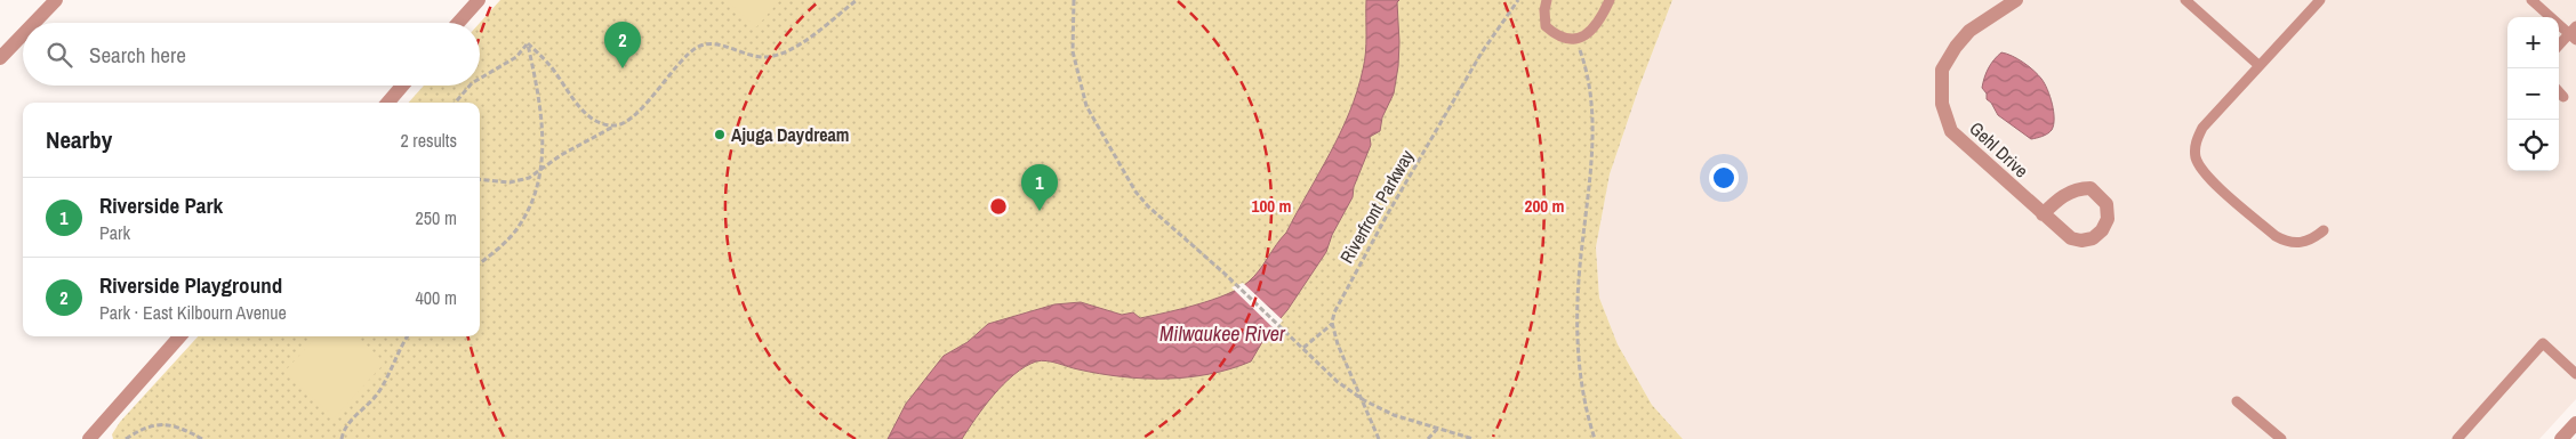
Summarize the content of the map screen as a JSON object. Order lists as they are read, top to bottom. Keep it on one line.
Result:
{"streets":{"street":["Gehl Drive"],"path":["Riverfront Parkway"]},"water":["Milwaukee River"],"places":["Ajuga Daydream"],"page":{"map_buttons":["+","−"],"pins":["2","1"],"search":"Search here","heading":["Nearby","2 results"],"list":[{"mark":"1","name":"Riverside Park","note":"Park","value":"250 m"},{"mark":"2","name":"Riverside Playground","note":"Park · East Kilbourn Avenue","value":"400 m"}]},"rings":["100 m","200 m"]}
